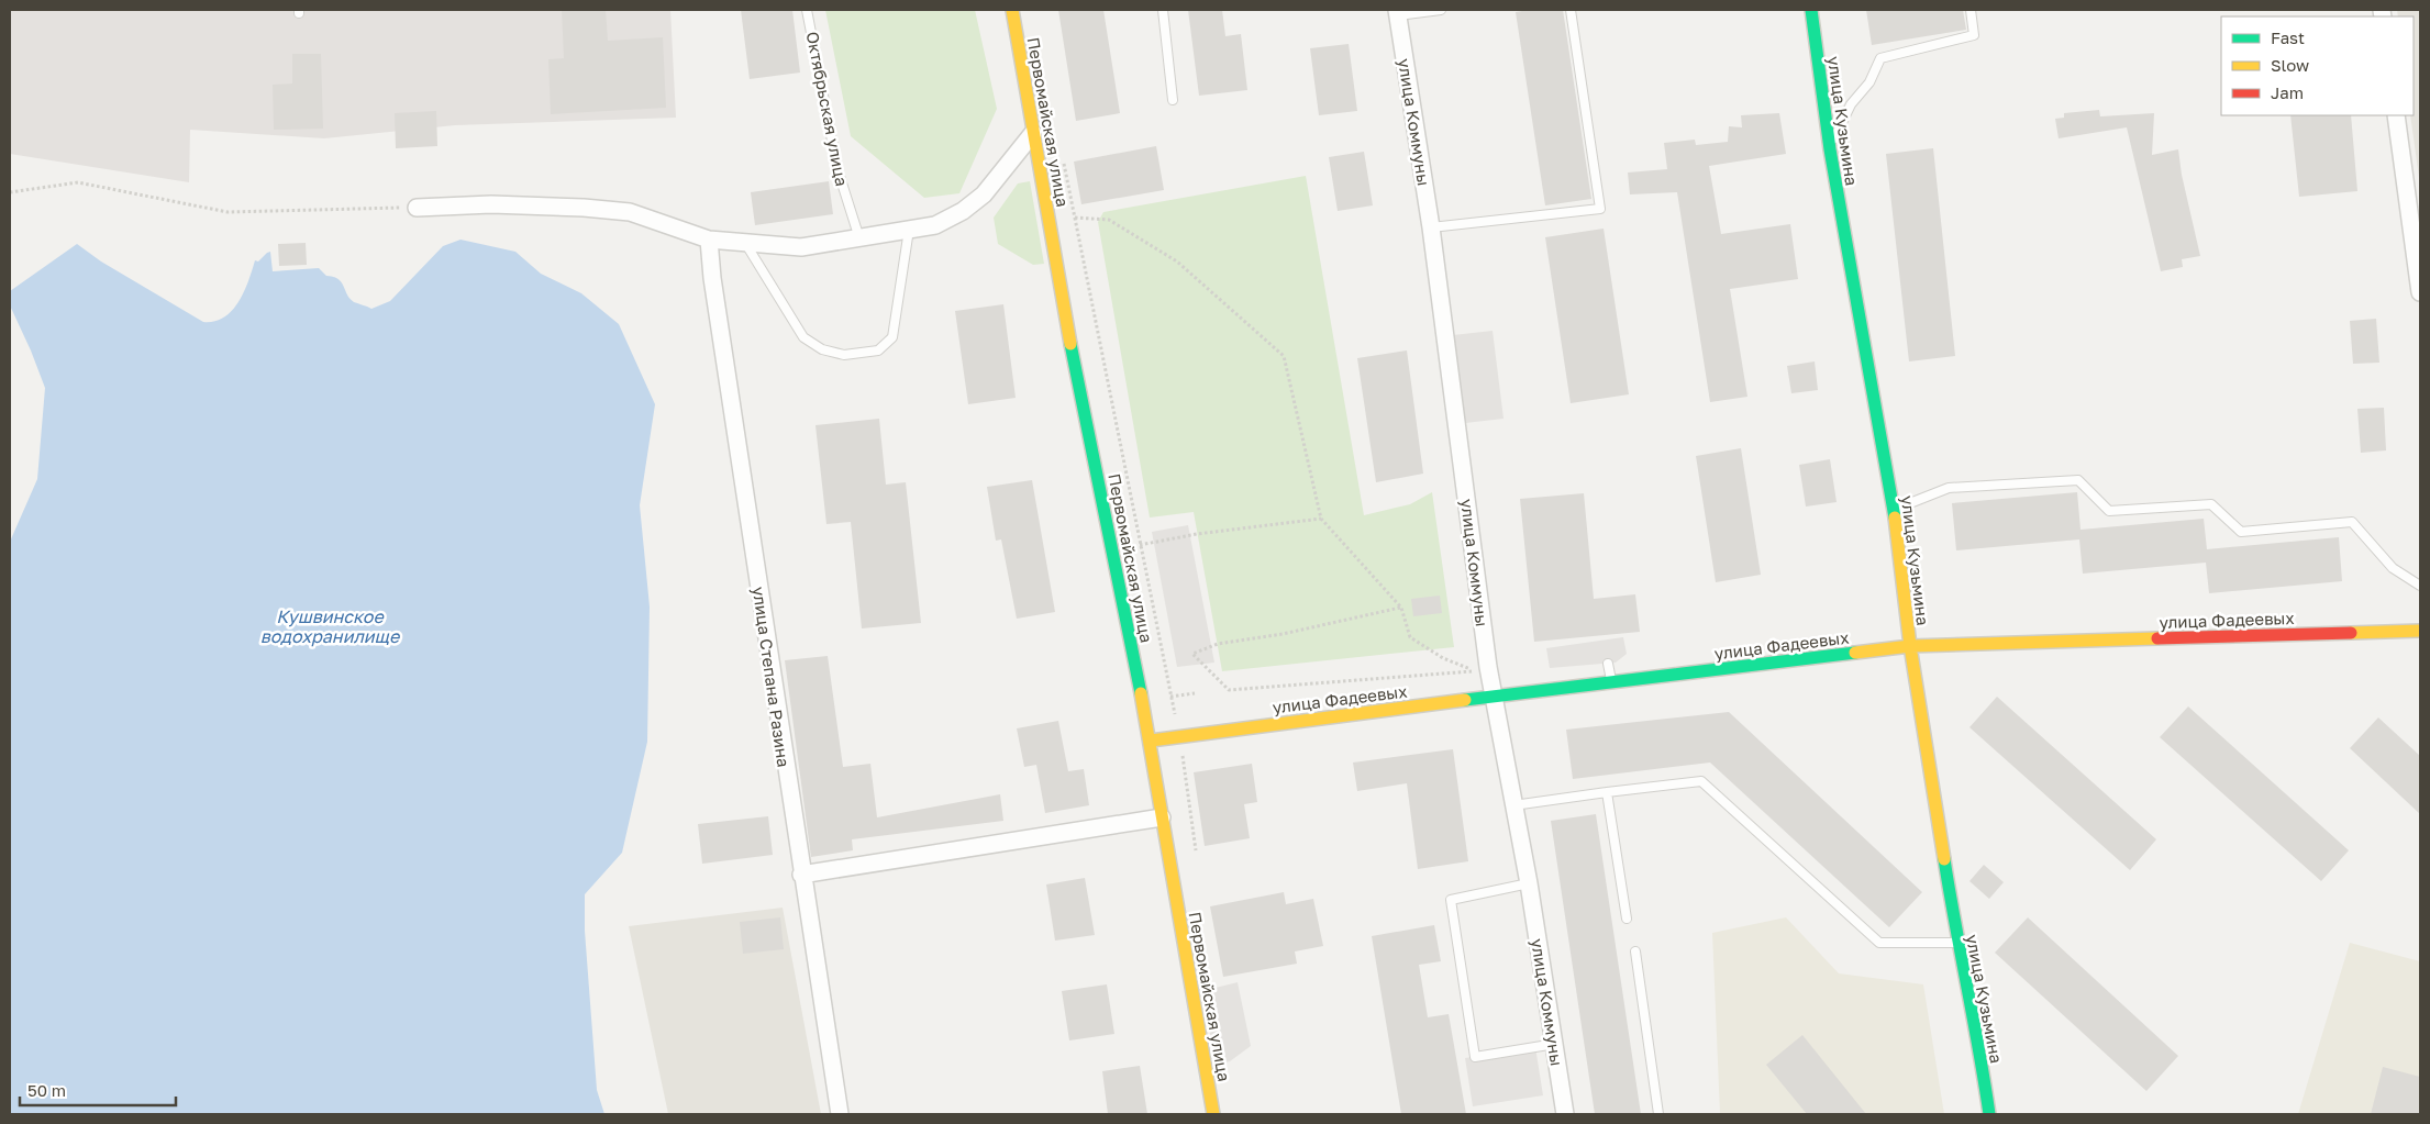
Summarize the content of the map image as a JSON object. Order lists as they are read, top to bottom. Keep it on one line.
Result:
{"streets":{"street":["улица Кузьмина","Первомайская улица","улица Коммуны","улица Фадеевых","улица Степана Разина"],"lane":["Октябрьская улица"]},"crossings":[["улица Кузьмина","улица Фадеевых"],["Первомайская улица","улица Фадеевых"],["улица Коммуны","улица Фадеевых"]],"water":["Кушвинское водохранилище"],"legend":["Fast","Slow","Jam"],"scale_bar":"50 m"}
